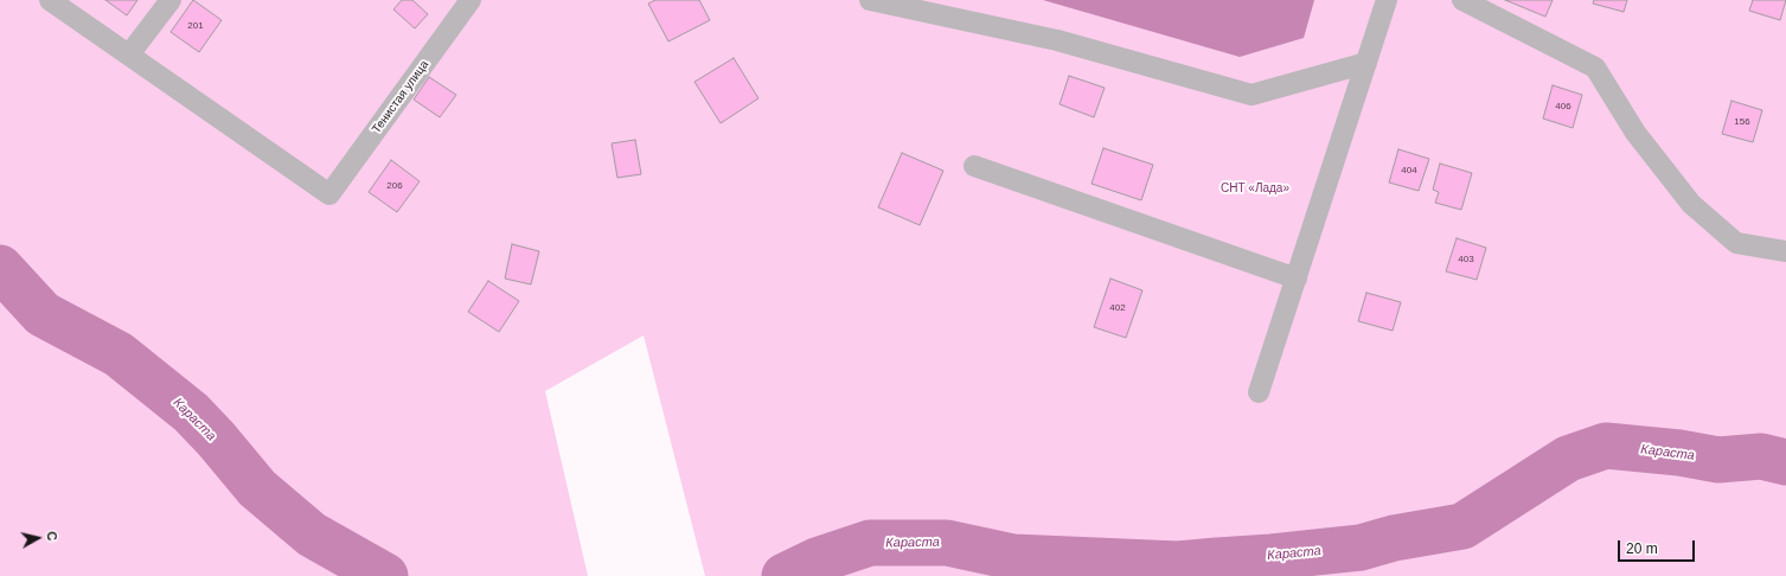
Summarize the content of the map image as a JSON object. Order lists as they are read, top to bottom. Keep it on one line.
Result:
{"streets":{"street":["Тенистая улица"]},"water":["Караста"],"parks":["СНТ «Лада»"],"house_numbers":["201","406","156","404","206","403","402"],"scale_bar":"20 m","north":"right"}
